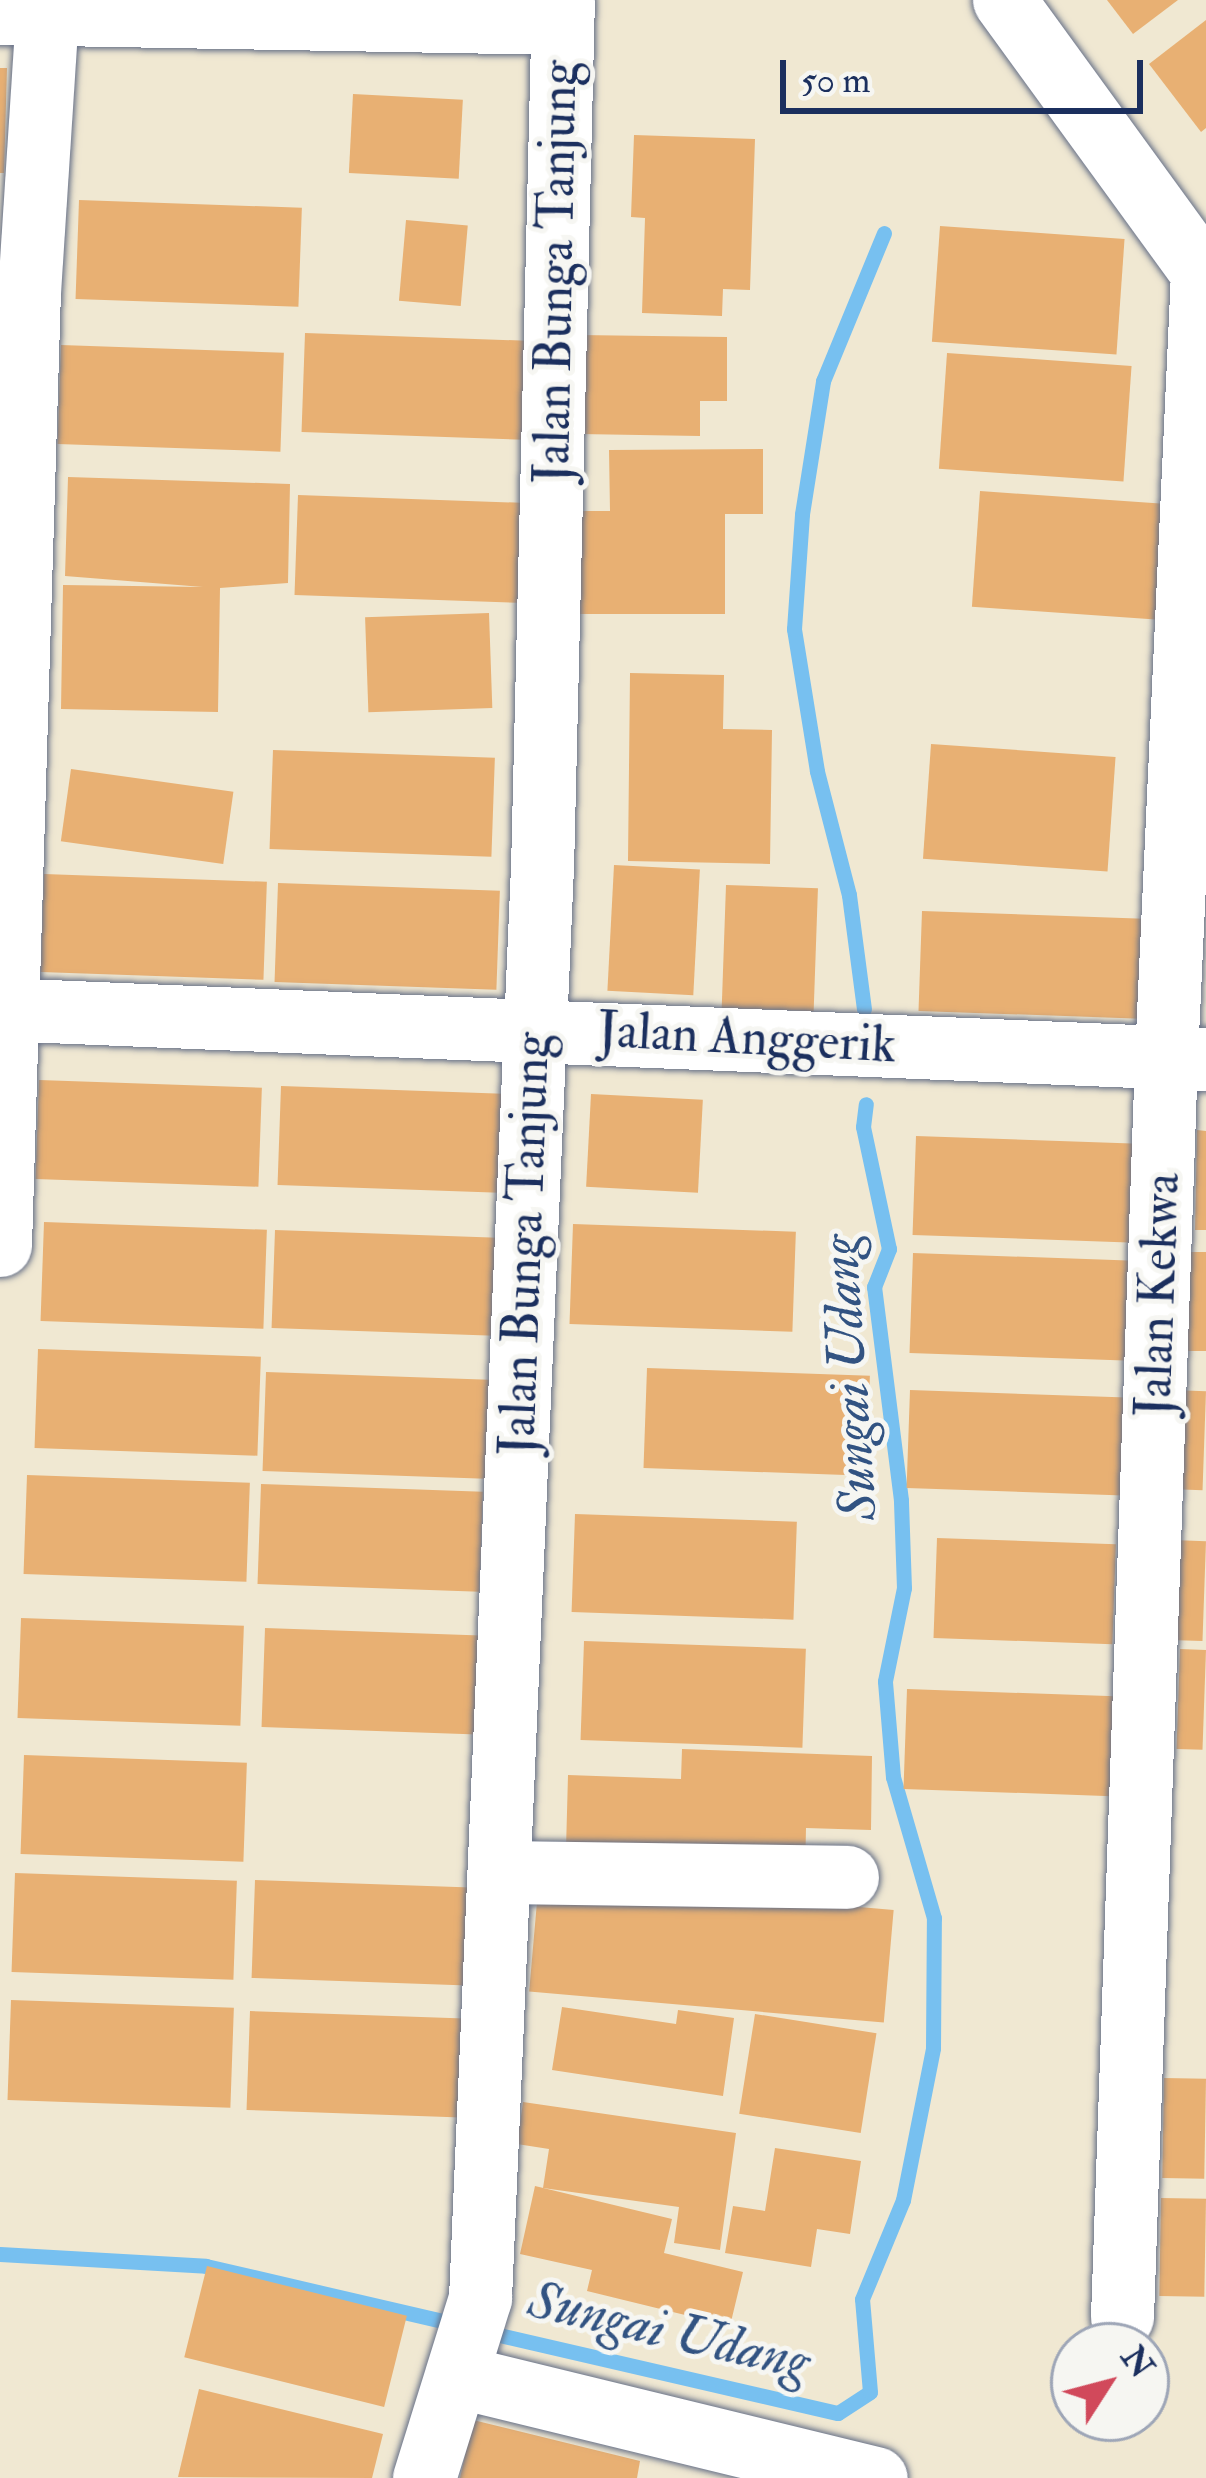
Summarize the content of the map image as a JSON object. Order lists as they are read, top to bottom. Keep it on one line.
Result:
{"streets":{"street":["Jalan Bunga Tanjung","Jalan Anggerik","Jalan Kekwa"]},"crossings":[["Jalan Bunga Tanjung","Jalan Anggerik"],["Jalan Anggerik","Jalan Kekwa"]],"water":["Sungai Udang"],"scale_bar":"50 m","north":"top right"}
